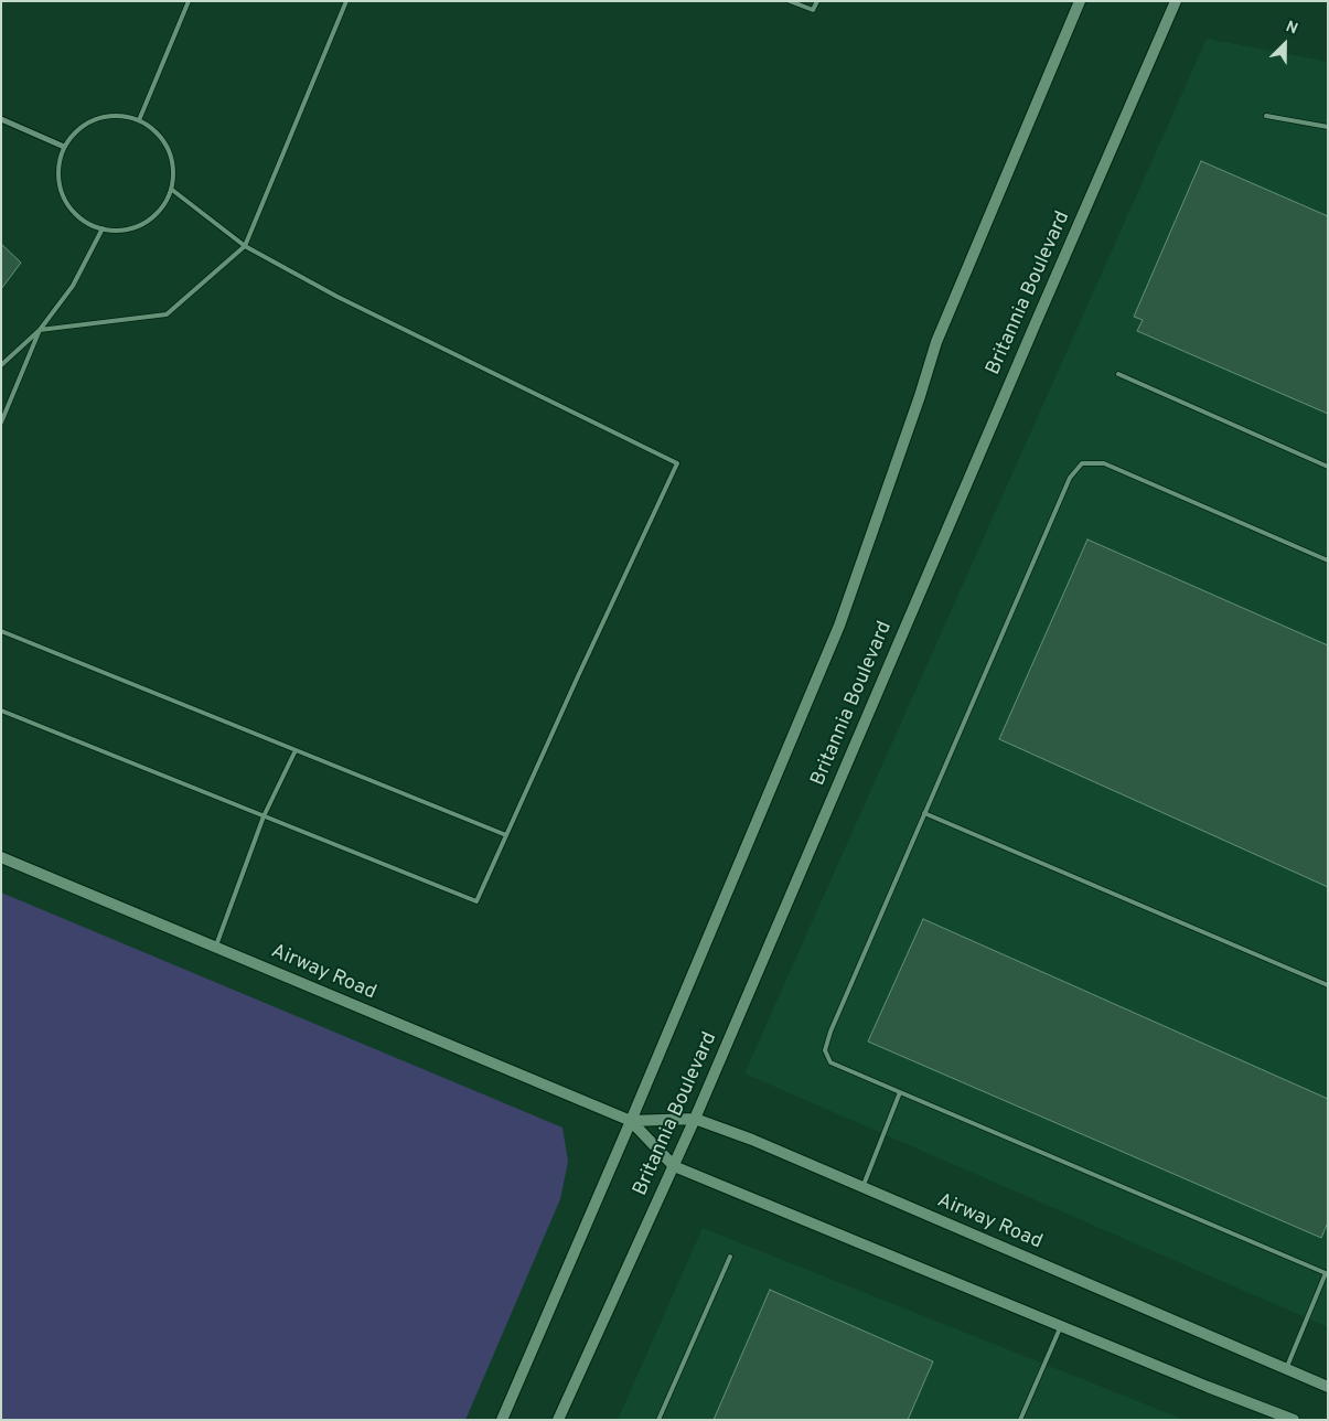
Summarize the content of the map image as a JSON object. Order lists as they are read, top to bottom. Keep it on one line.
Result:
{"streets":{"main road":["Britannia Boulevard","Airway Road"]},"crossings":[["Britannia Boulevard","Airway Road"]],"north":"top right"}
